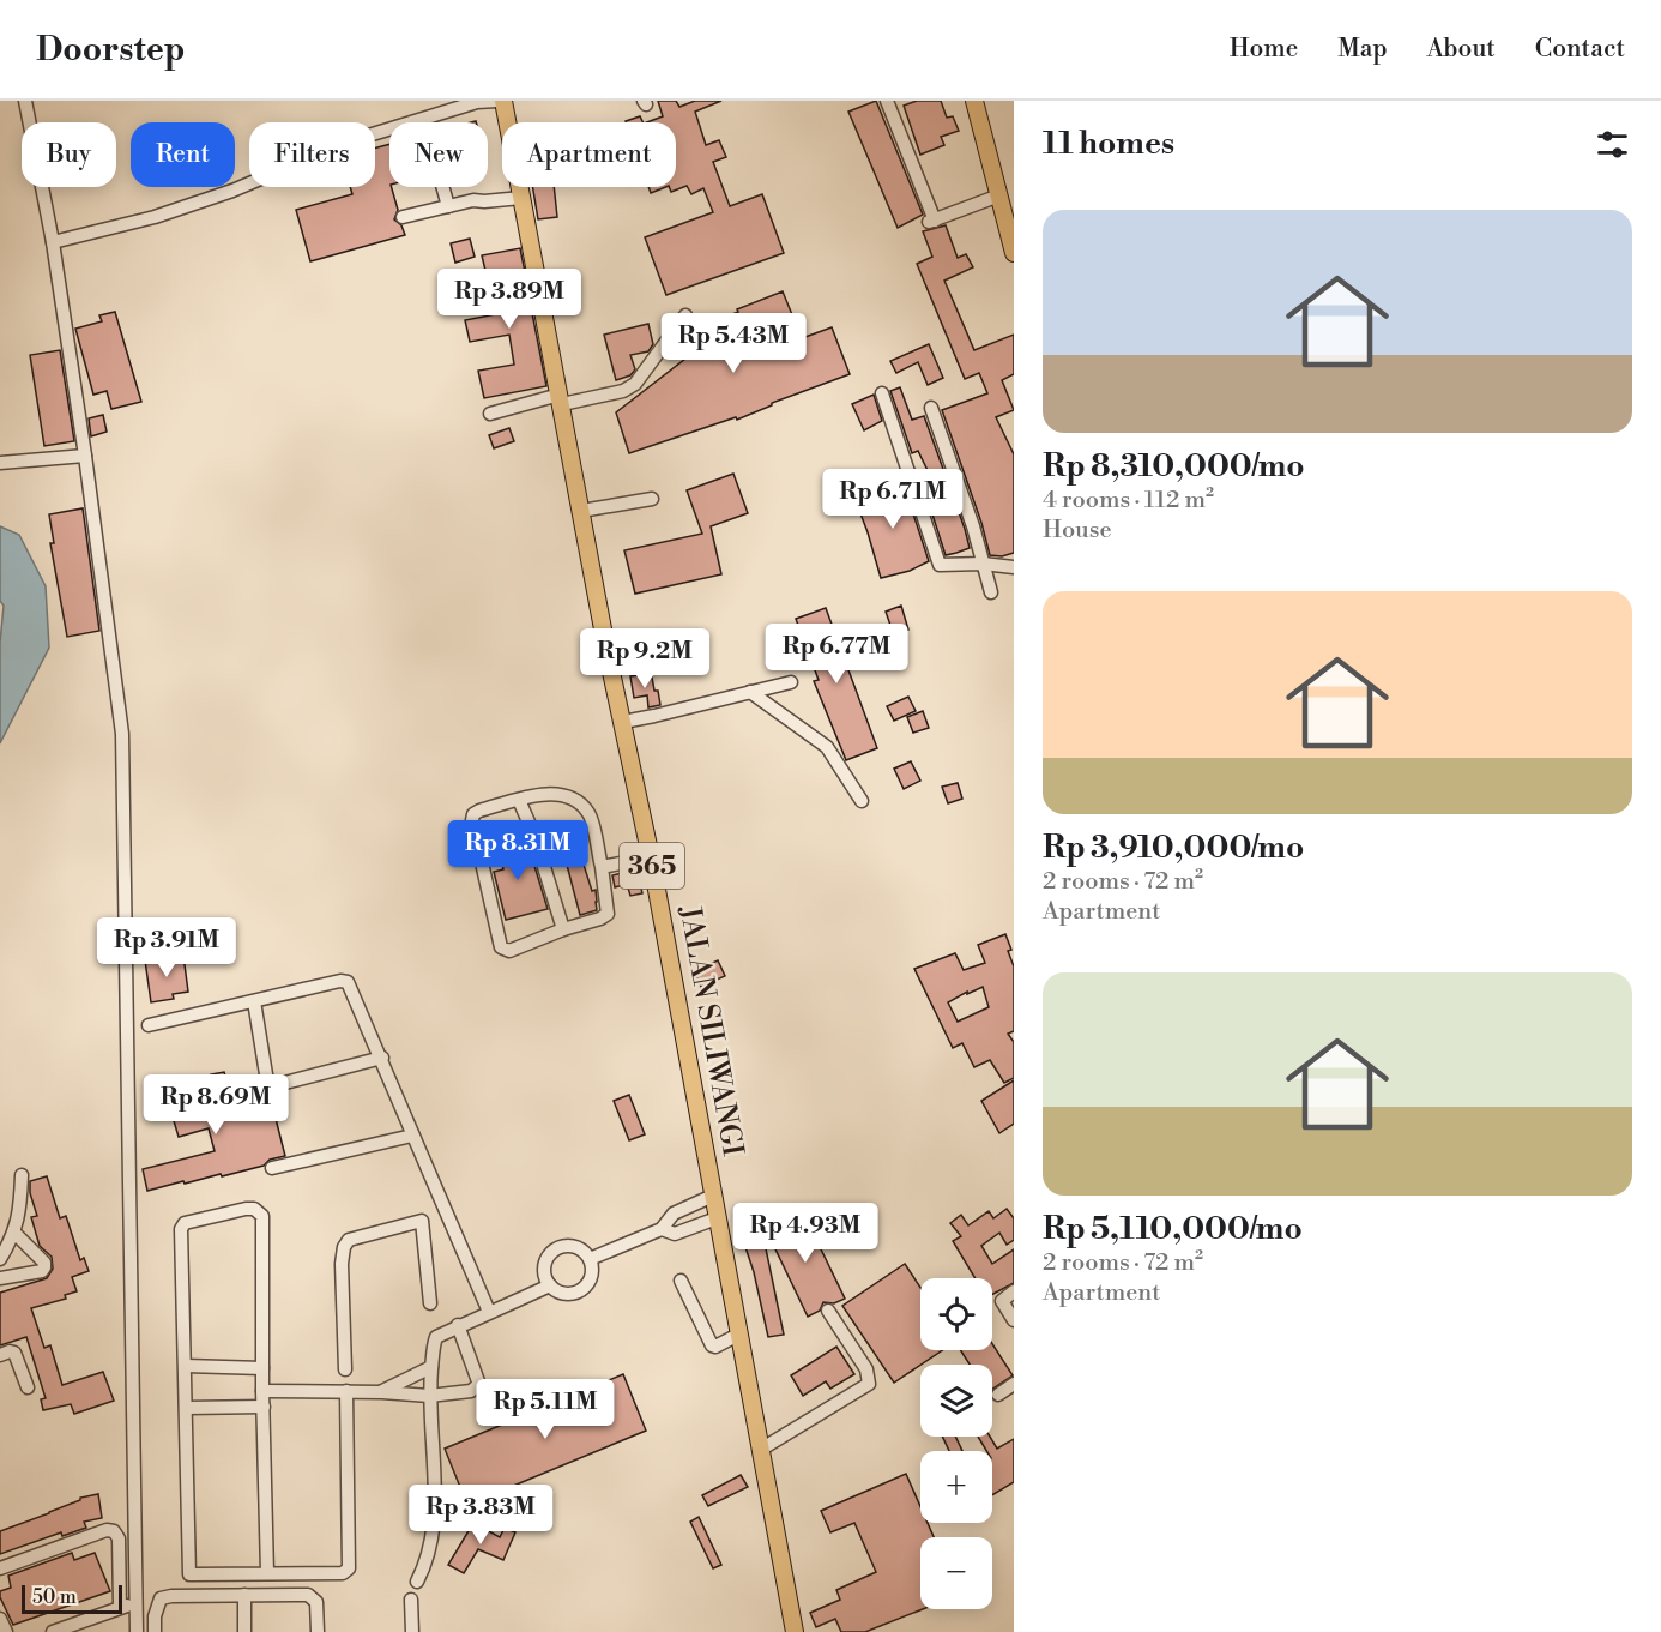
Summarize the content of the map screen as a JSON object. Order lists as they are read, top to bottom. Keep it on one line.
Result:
{"streets":{"main road":["365","JALAN SILIWANGI"]},"scale_bar":"50 m","page":{"header":"Doorstep","nav":["Home","Map","About","Contact"],"heading":"11 homes","chip":["Buy","Rent","Filters","New","Apartment"],"list":[{"name":"Rp 8,310,000/mo","note":"4 rooms · 112 m² · House"},{"name":"Rp 3,910,000/mo","note":"2 rooms · 72 m² · Apartment"},{"name":"Rp 5,110,000/mo","note":"2 rooms · 72 m² · Apartment"}],"price":["Rp 3.89M","Rp 5.43M","Rp 6.71M","Rp 6.77M","Rp 9.2M","Rp 8.31M","Rp 3.91M","Rp 8.69M","Rp 4.93M","Rp 5.11M","Rp 3.83M"],"map_buttons":["+","−"],"scale":"50 m"}}
